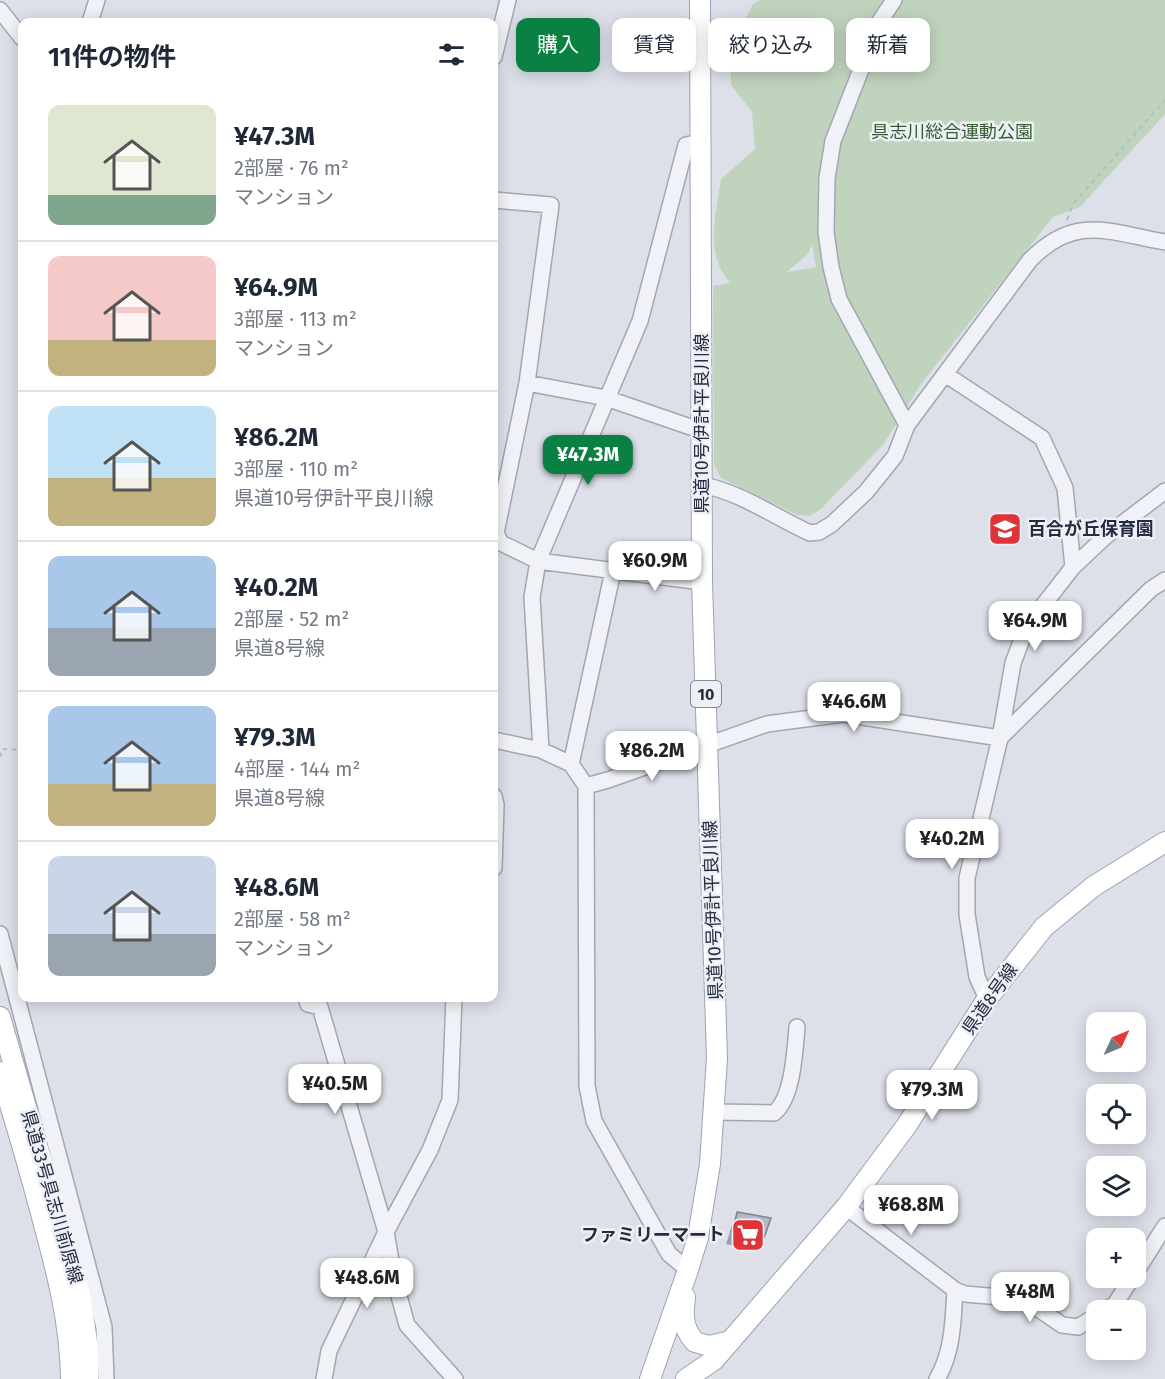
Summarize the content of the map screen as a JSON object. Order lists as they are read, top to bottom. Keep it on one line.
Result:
{"streets":{"main road":["県道10号伊計平良川線","10","県道8号線","県道33号具志川前原線"]},"parks":["具志川総合運動公園"],"places":{"school or university":["百合が丘保育園"],"supermarket":["ファミリーマート"]},"north":"top right","page":{"chip":["購入","賃貸","絞り込み","新着"],"heading":"11件の物件","list":[{"name":"¥47.3M","note":"2部屋 · 76 m² · マンション"},{"name":"¥64.9M","note":"3部屋 · 113 m² · マンション"},{"name":"¥86.2M","note":"3部屋 · 110 m² · 県道10号伊計平良川線"},{"name":"¥40.2M","note":"2部屋 · 52 m² · 県道8号線"},{"name":"¥79.3M","note":"4部屋 · 144 m² · 県道8号線"},{"name":"¥48.6M","note":"2部屋 · 58 m² · マンション"}],"price":["¥47.3M","¥60.9M","¥64.9M","¥46.6M","¥86.2M","¥40.2M","¥40.5M","¥79.3M","¥68.8M","¥48.6M","¥48M"],"map_buttons":["+","−"]}}
